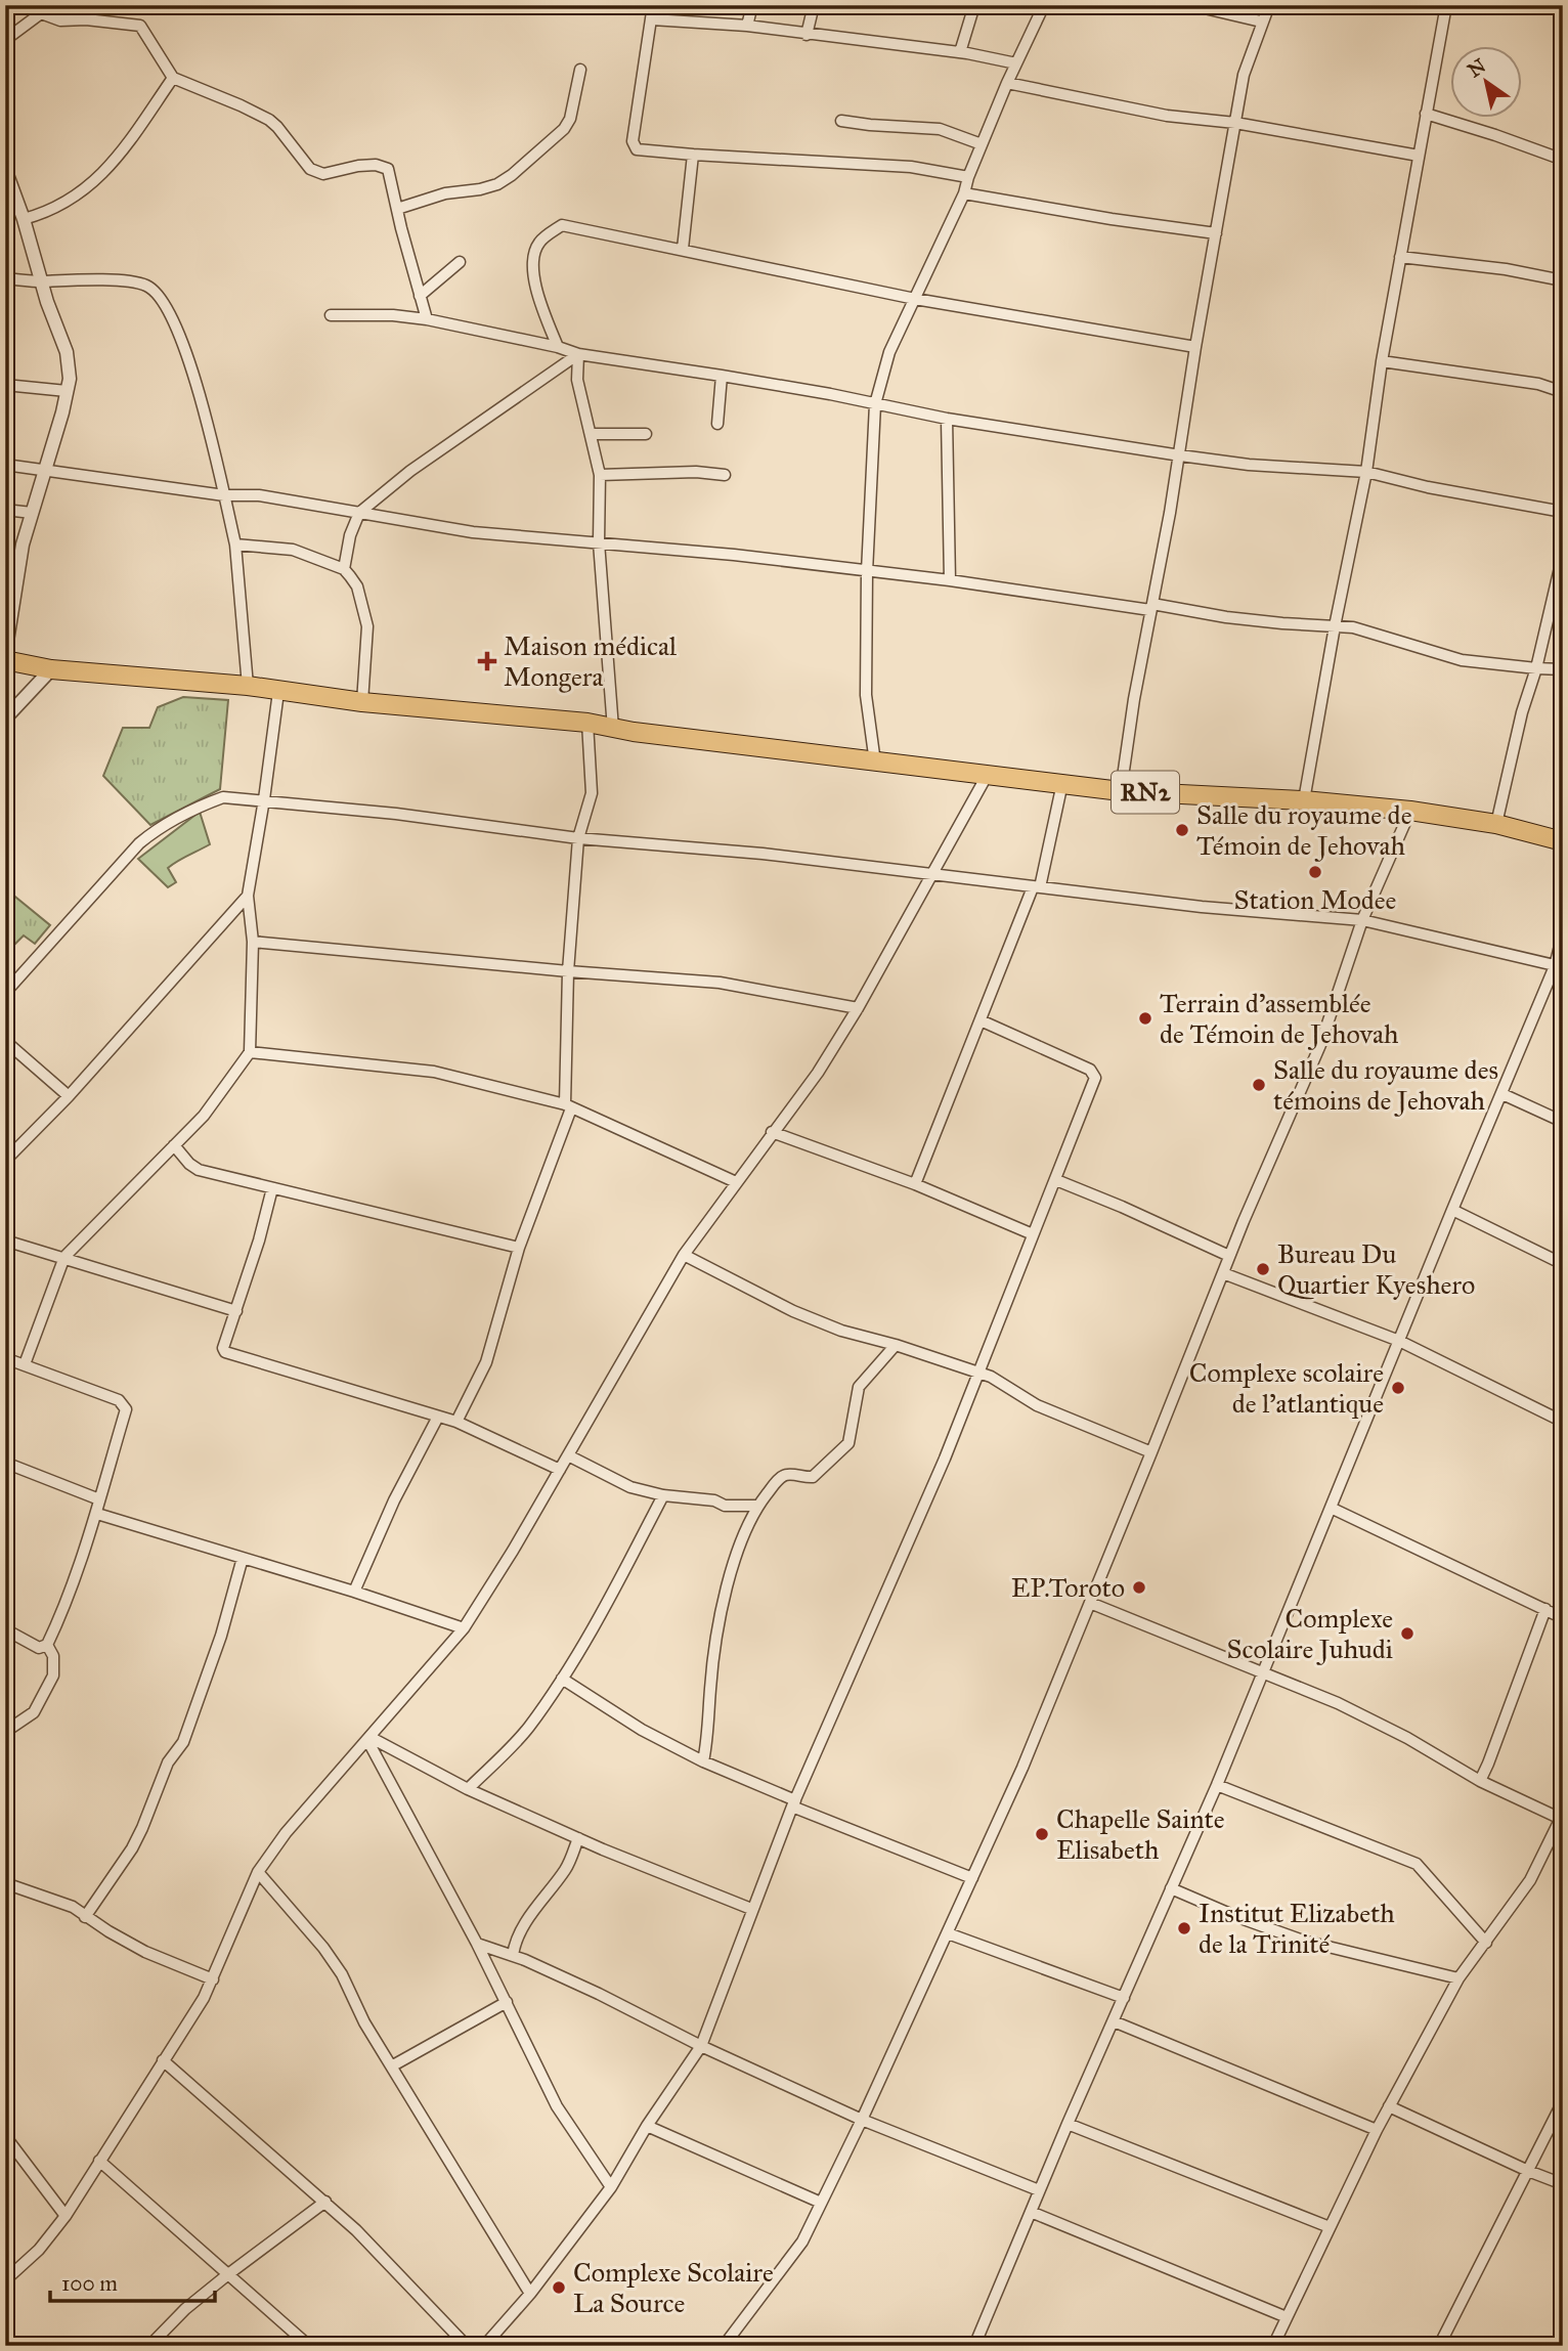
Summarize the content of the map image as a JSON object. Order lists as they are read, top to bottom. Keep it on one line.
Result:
{"streets":{"highway":["RN2"]},"places":{"health":["Maison médical Mongera"],"other":["Salle du royaume de Témoin de Jehovah","Station Modee","Terrain d'assemblée de Témoin de Jehovah","Salle du royaume des témoins de Jehovah","Bureau Du Quartier Kyeshero","Complexe scolaire de l'atlantique","EP.Toroto","Complexe Scolaire Juhudi","Chapelle Sainte Elisabeth","Institut Elizabeth de la Trinité","Complexe Scolaire La Source"]},"scale_bar":"100 m","north":"top left"}
